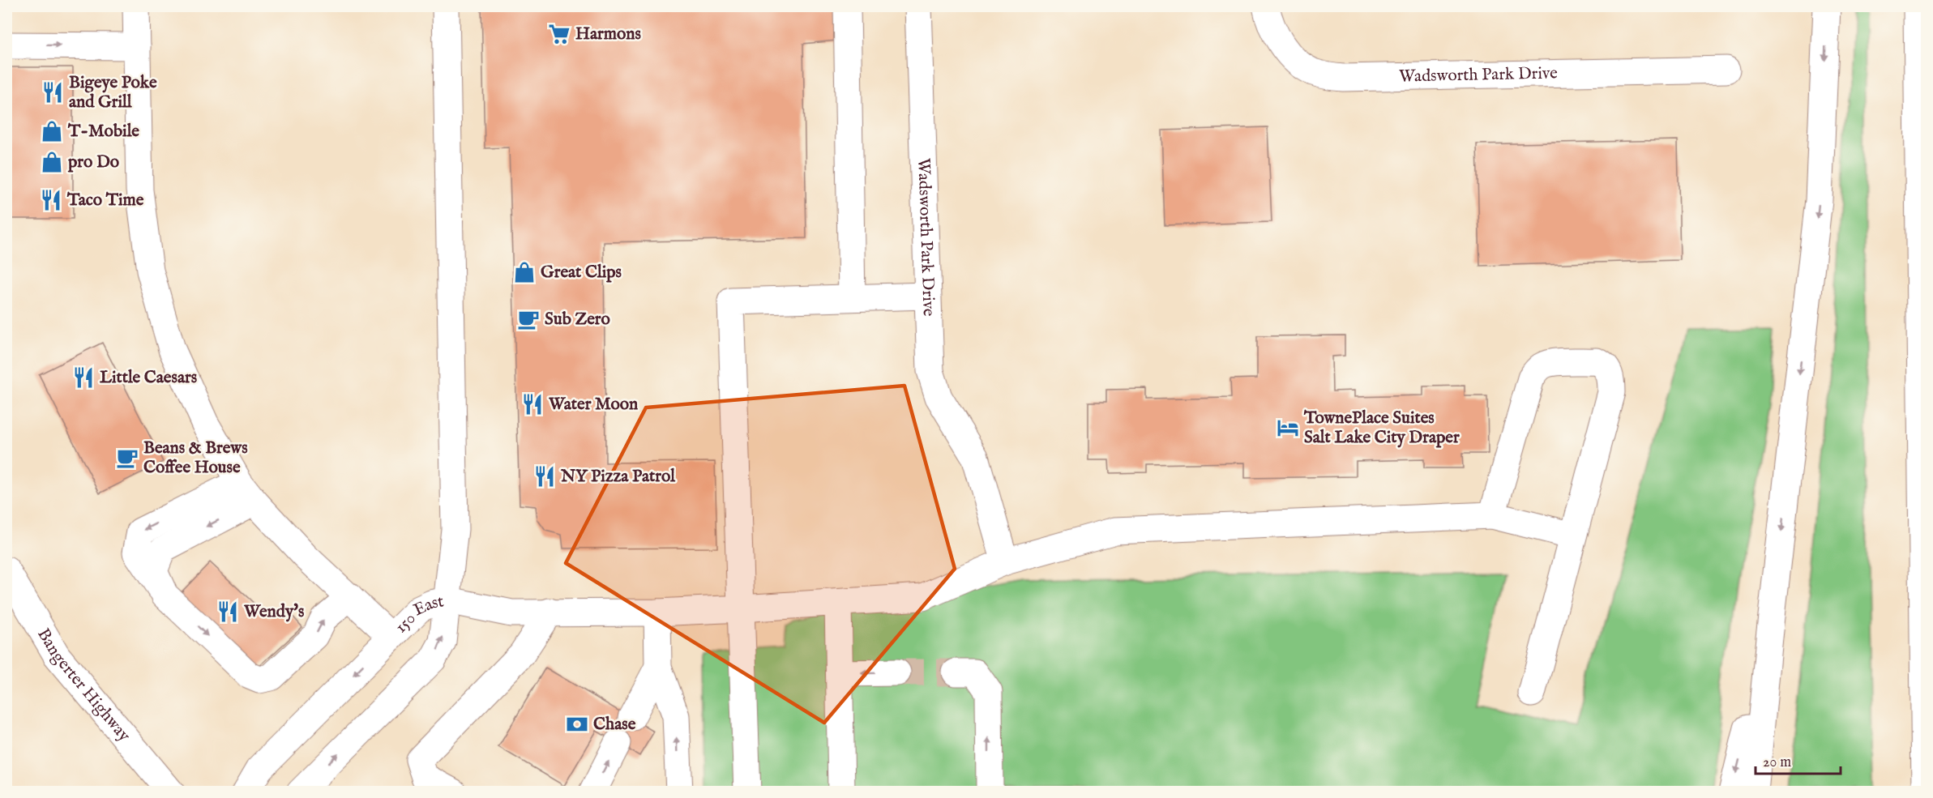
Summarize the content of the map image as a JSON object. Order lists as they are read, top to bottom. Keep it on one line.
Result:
{"streets":{"main road":["Wadsworth Park Drive","150 East","Bangerter Highway"]},"places":{"supermarket":["Harmons"],"restaurant":["Bigeye Poke and Grill","Taco Time","Little Caesars","Water Moon","NY Pizza Patrol","Wendy's"],"shop":["T-Mobile","pro Do","Great Clips"],"cafe":["Sub Zero","Beans & Brews Coffee House"],"hotel":["TownePlace Suites Salt Lake City Draper"],"bank":["Chase"]},"scale_bar":"20 m"}
